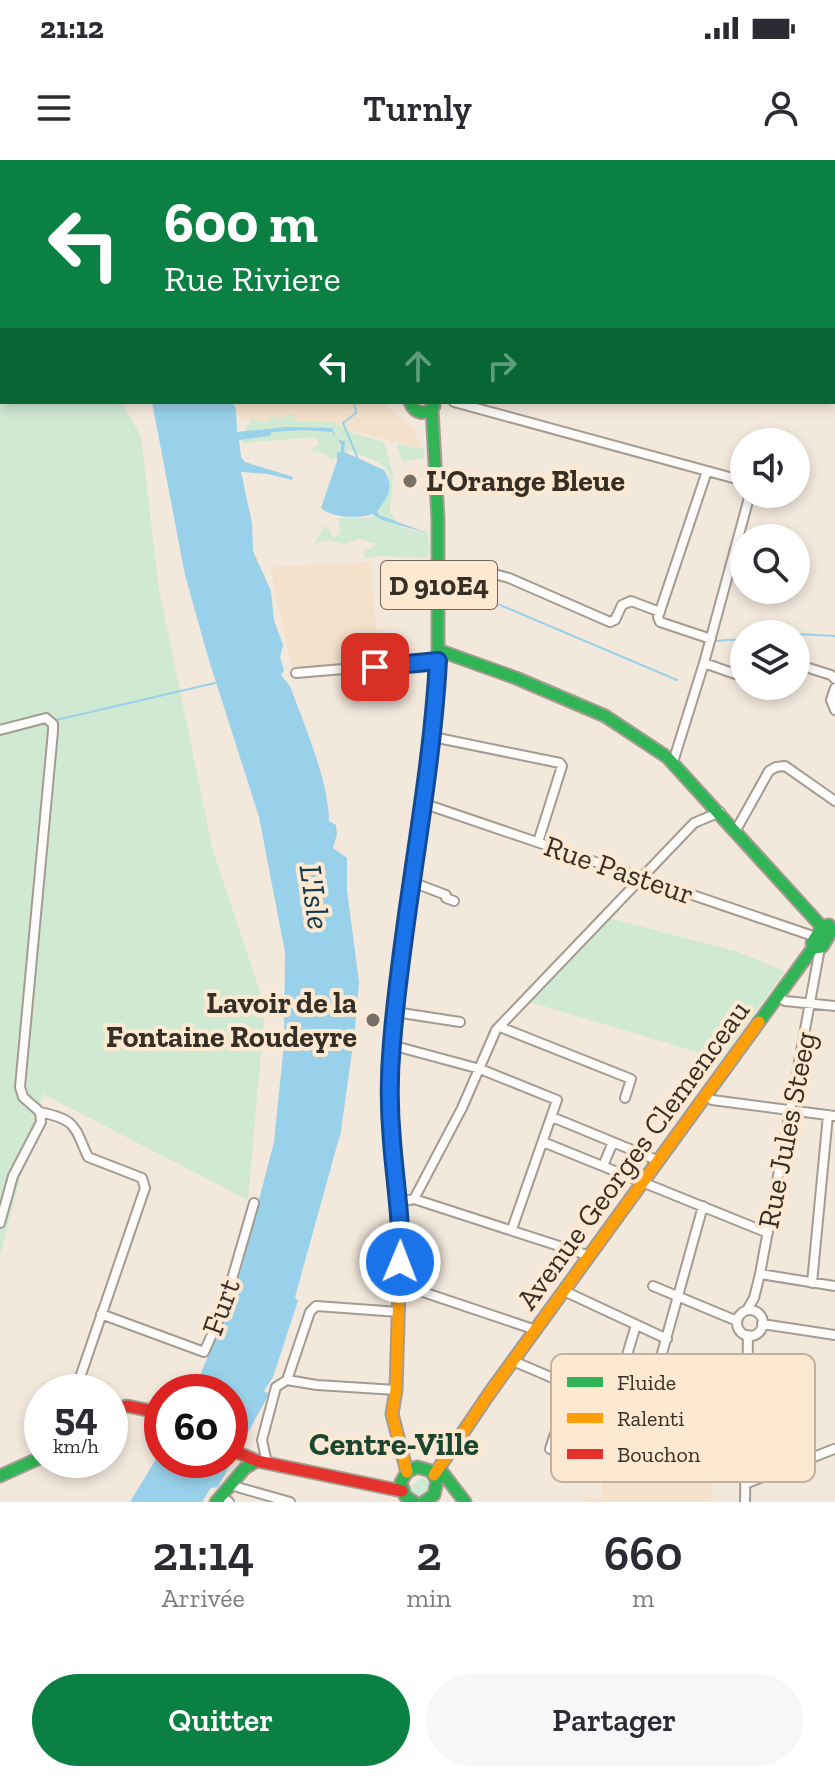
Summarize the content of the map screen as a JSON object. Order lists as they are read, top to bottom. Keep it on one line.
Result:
{"streets":{"main road":["D 910E4","Avenue Georges Clemenceau"],"street":["Rue Pasteur","Rue Jules Steeg","Furt"]},"crossings":[["D 910E4","Rue Pasteur"],["D 910E4","Avenue Georges Clemenceau"],["Rue Pasteur","Rue Jules Steeg"],["Rue Pasteur","Avenue Georges Clemenceau"],["Rue Jules Steeg","Avenue Georges Clemenceau"]],"districts":["Centre-Ville"],"water":["L'Isle"],"places":["L'Orange Bleue","Lavoir de la Fontaine Roudeyre"],"legend":["Fluide","Ralenti","Bouchon"],"page":{"status":"21:12","header":"Turnly","turn":["600 m","Rue Riviere"],"speed":"54 km/h","limit":"60","eta":["21:14","Arrivée","2","min","660","m"],"buttons":["Quitter","Partager"]}}
